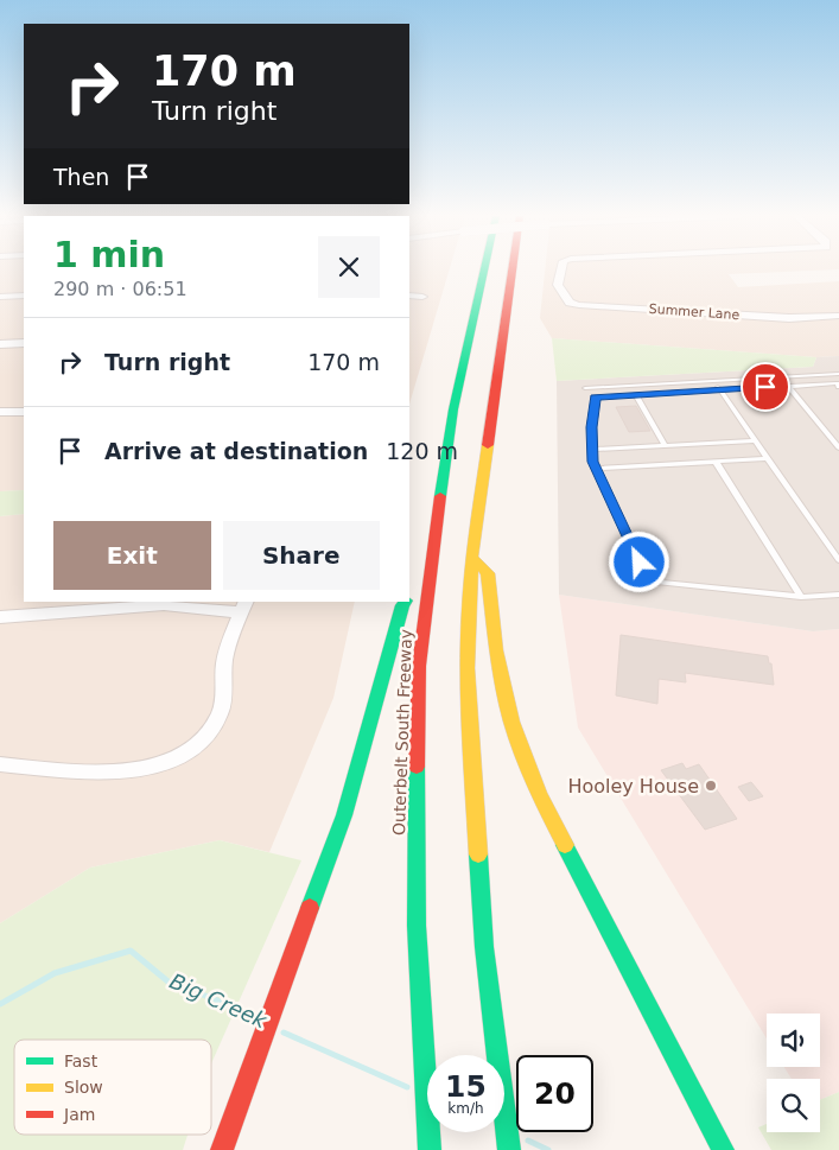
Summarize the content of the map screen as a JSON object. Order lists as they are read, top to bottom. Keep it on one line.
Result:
{"streets":{"highway":["Outerbelt South Freeway"],"street":["Summer Lane"]},"water":["Big Creek"],"places":["Hooley House"],"legend":["Fast","Slow","Jam"],"page":{"turn":["170 m","Turn right"],"then":"Then","heading":["1 min","290 m · 06:51"],"list":[{"name":"Turn right","value":"170 m"},{"name":"Arrive at destination","value":"120 m"}],"buttons":["Exit","Share"],"speed":"15 km/h","limit":"20"}}
